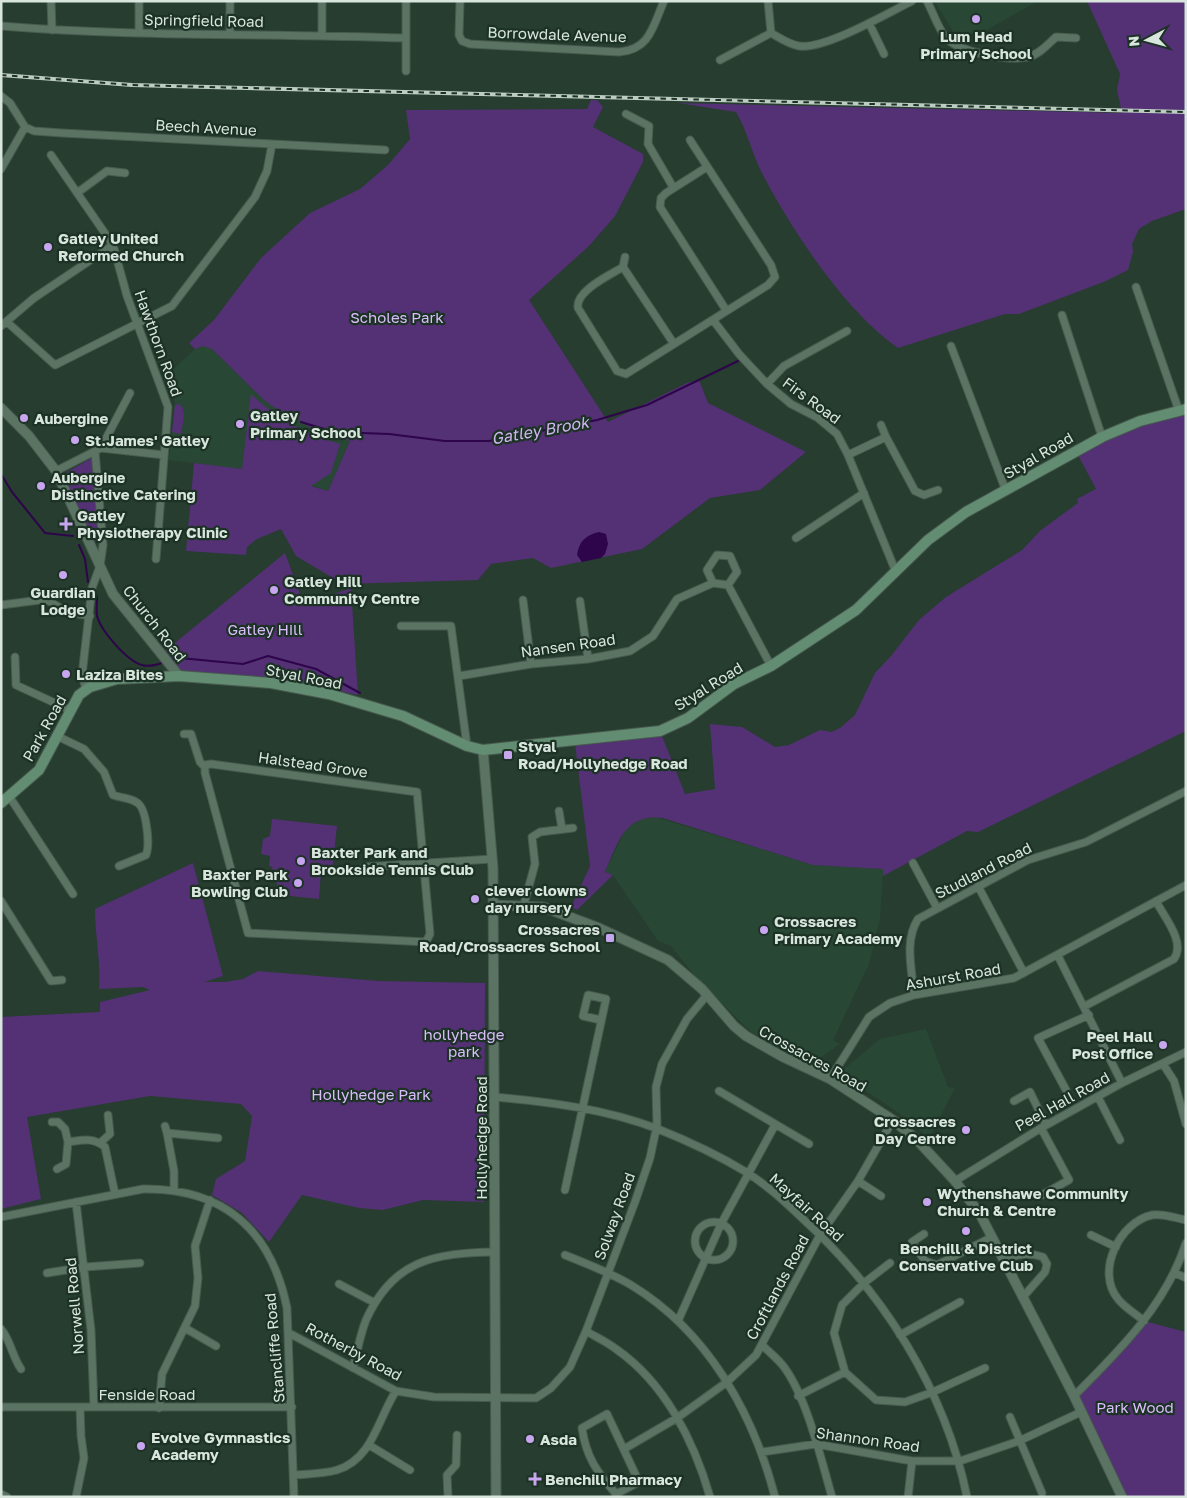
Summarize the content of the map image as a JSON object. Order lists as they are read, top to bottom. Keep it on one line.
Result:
{"streets":{"main road":["Styal Road","Park Road"],"street":["Springfield Road","Borrowdale Avenue","Beech Avenue","Hawthorn Road","Firs Road","Church Road","Nansen Road","Halstead Grove","Studland Road","Ashurst Road","Crossacres Road","Peel Hall Road","Hollyhedge Road","Mayfair Road","Solway Road","Croftlands Road","Norwell Road","Stancliffe Road","Rotherby Road","Fenside Road","Shannon Road"]},"crossings":[["Firs Road","Styal Road"],["Styal Road","Church Road"],["Styal Road","Park Road"],["Styal Road","Hollyhedge Road"],["Church Road","Park Road"],["Studland Road","Ashurst Road"],["Ashurst Road","Crossacres Road"],["Crossacres Road","Peel Hall Road"],["Crossacres Road","Hollyhedge Road"],["Crossacres Road","Solway Road"],["Crossacres Road","Croftlands Road"],["Crossacres Road","Shannon Road"],["Hollyhedge Road","Mayfair Road"],["Hollyhedge Road","Solway Road"],["Hollyhedge Road","Rotherby Road"],["Mayfair Road","Solway Road"],["Mayfair Road","Croftlands Road"],["Mayfair Road","Shannon Road"],["Solway Road","Rotherby Road"],["Norwell Road","Stancliffe Road"],["Norwell Road","Fenside Road"],["Stancliffe Road","Rotherby Road"],["Stancliffe Road","Fenside Road"]],"water":["Gatley Brook"],"parks":["Scholes Park","Gatley Hill","hollyhedge park","Hollyhedge Park","Park Wood"],"places":{"other":["Lum Head Primary School","Gatley United Reformed Church","Aubergine","Gatley Primary School","St.James' Gatley","Aubergine Distinctive Catering","Guardian Lodge","Gatley Hill Community Centre","Laziza Bites","Baxter Park and Brookside Tennis Club","Baxter Park Bowling Club","clever clowns day nursery","Crossacres Primary Academy","Peel Hall Post Office","Crossacres Day Centre","Wythenshawe Community Church & Centre","Benchill & District Conservative Club","Asda","Evolve Gymnastics Academy"],"health":["Gatley Physiotherapy Clinic","Benchill Pharmacy"],"transit":["Styal Road/Hollyhedge Road","Crossacres Road/Crossacres School"]},"north":"left"}
